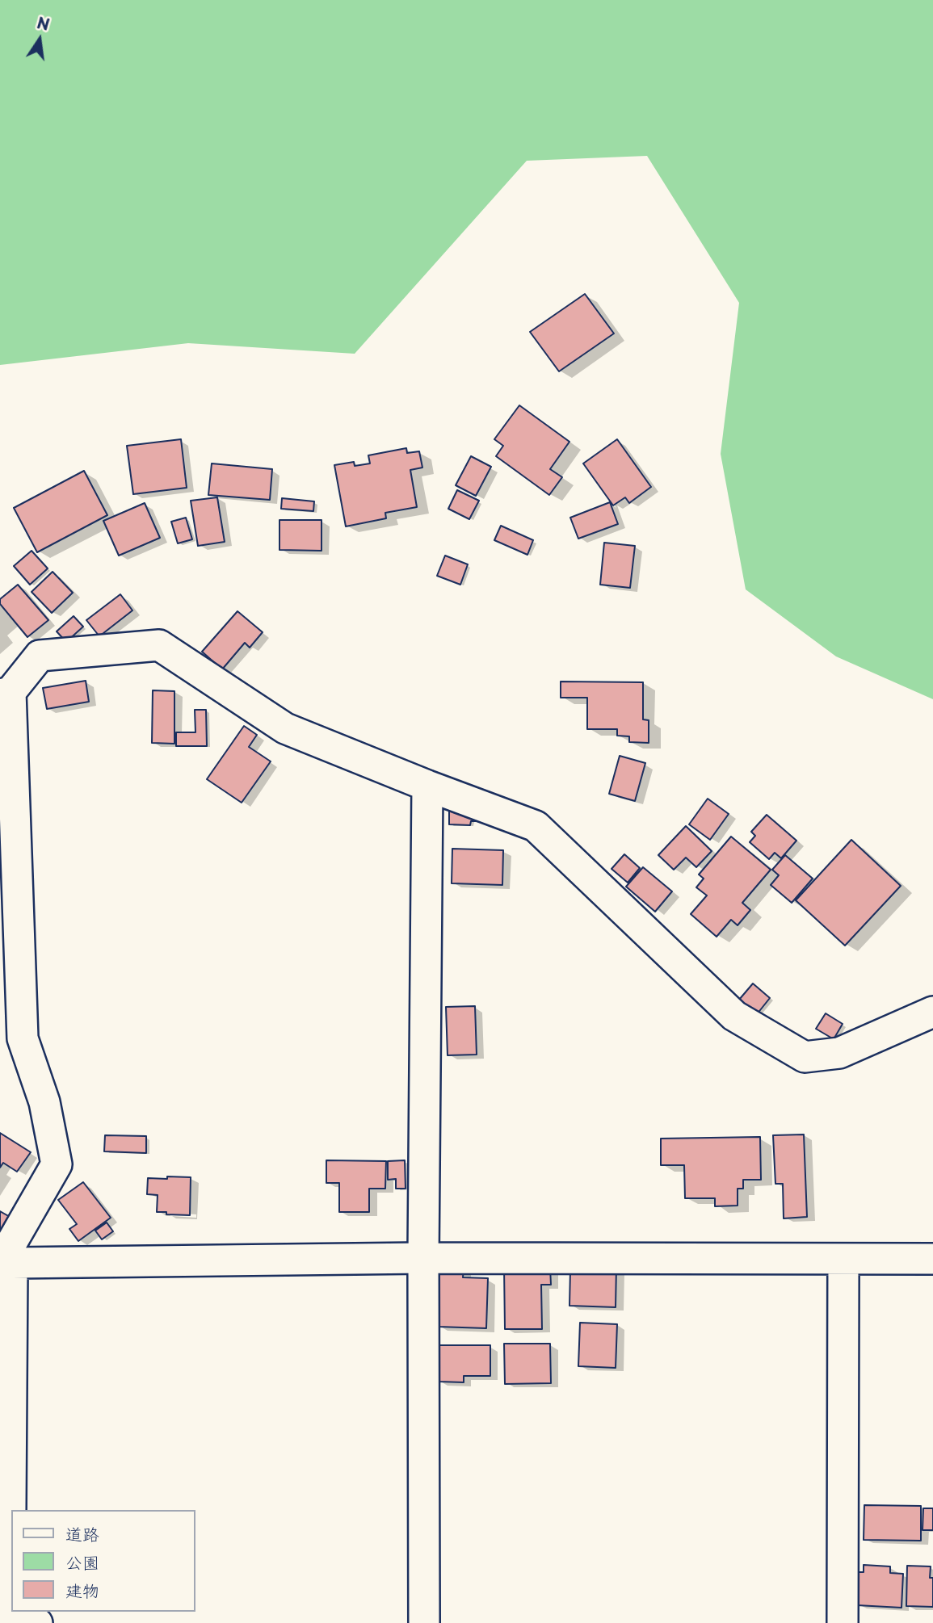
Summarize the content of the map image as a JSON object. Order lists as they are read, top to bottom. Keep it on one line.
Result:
{"legend":["道路","公園","建物"],"north":"top"}
